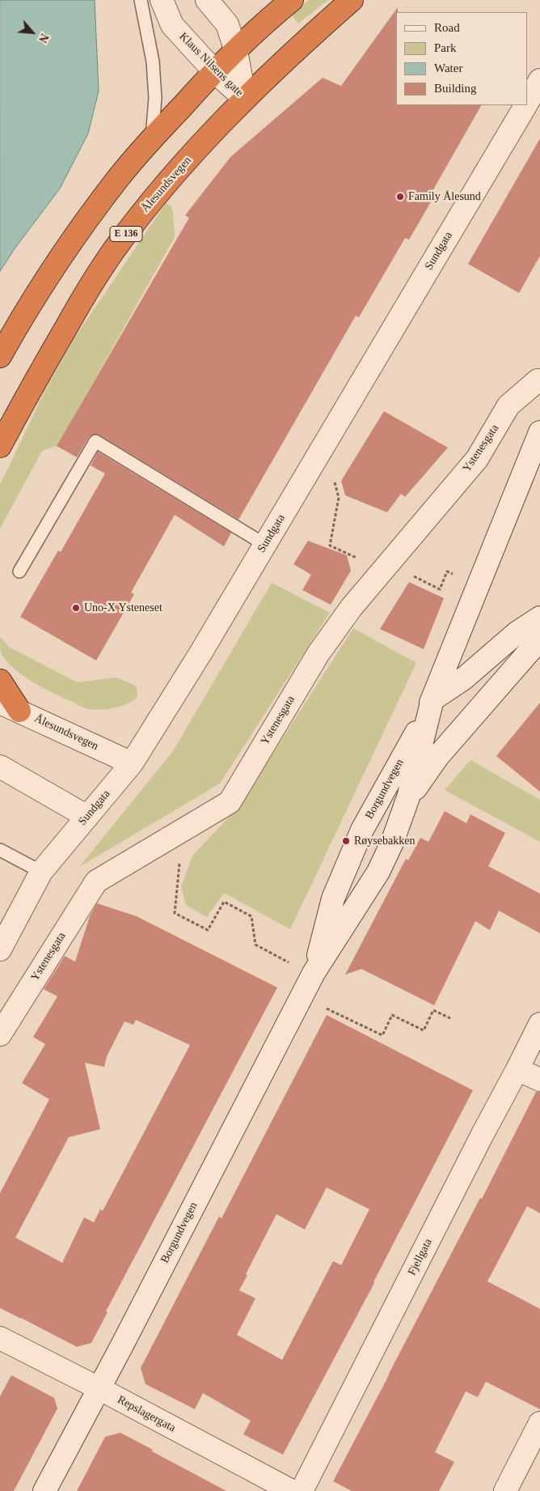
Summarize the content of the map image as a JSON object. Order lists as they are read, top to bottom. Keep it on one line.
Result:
{"streets":{"highway":["Ålesundsvegen","E 136"],"street":["Klaus Nilsens gate","Sundgata","Ystenesgata","Borgundvegen","Fjellgata","Repslagergata"]},"crossings":[["Klaus Nilsens gate","Ålesundsvegen"],["Ålesundsvegen","Sundgata"],["Borgundvegen","Repslagergata"]],"places":["Family Ålesund","Uno-X Ysteneset","Røysebakken"],"legend":["Road","Park","Water","Building"],"north":"bottom right"}
